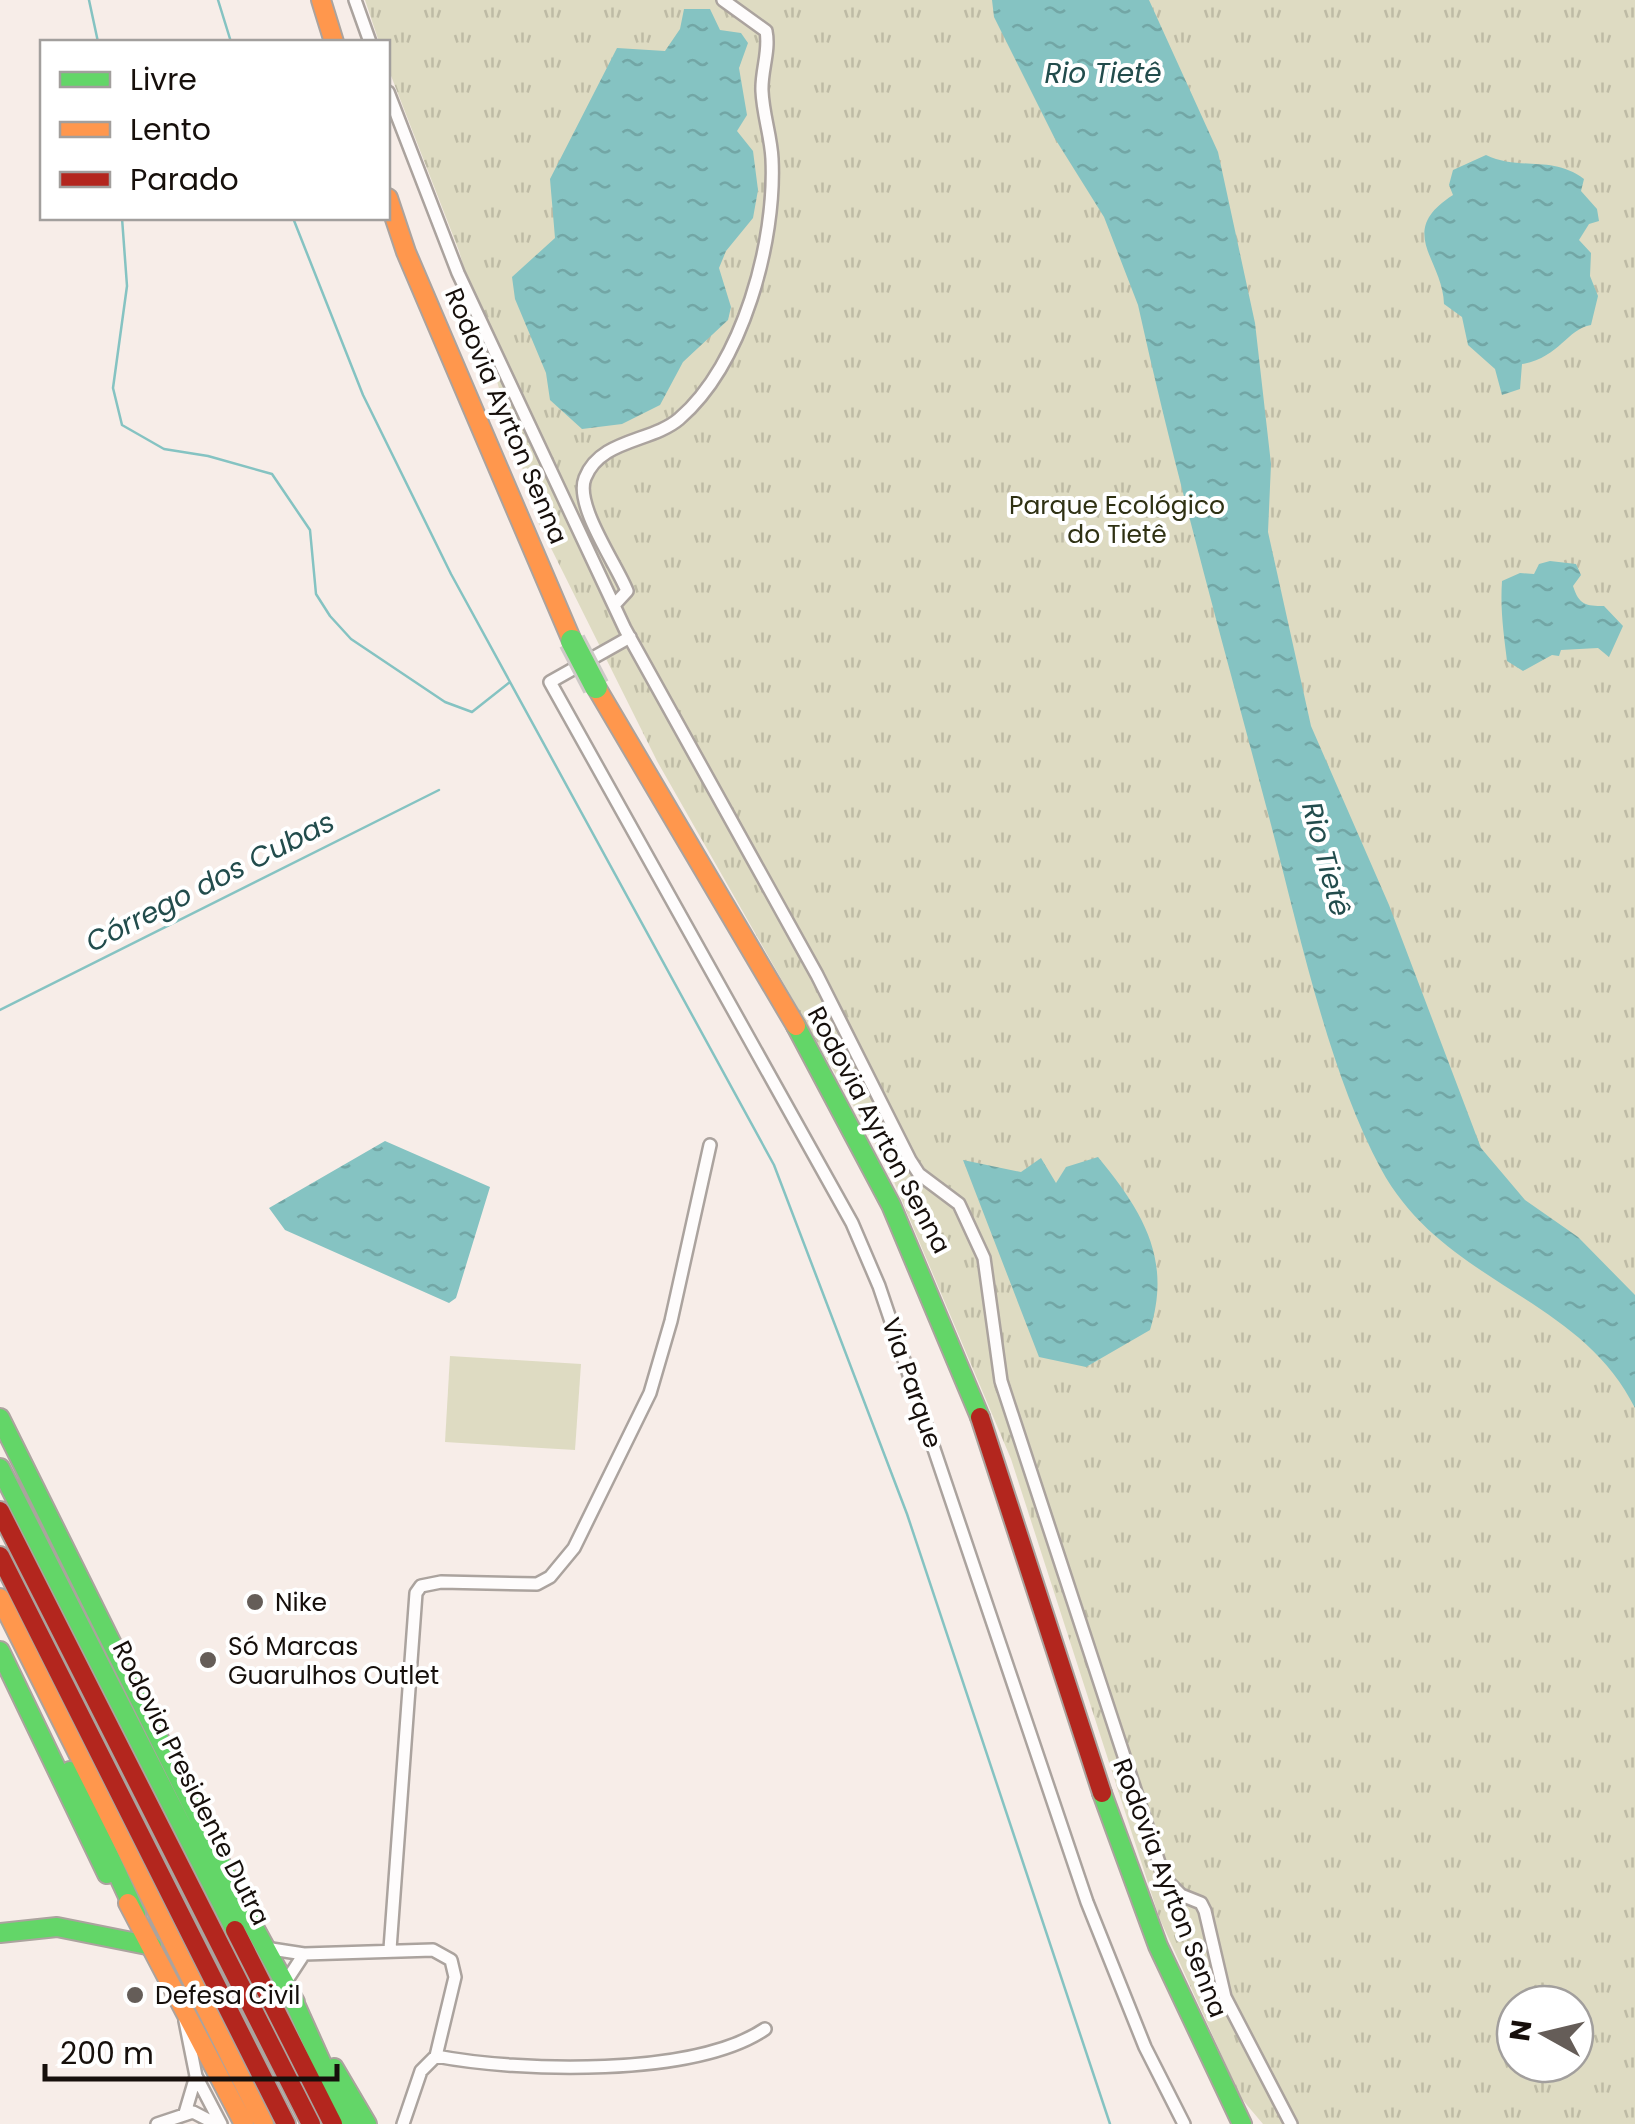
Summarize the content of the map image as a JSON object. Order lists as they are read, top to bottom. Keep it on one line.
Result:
{"streets":{"main road":["Rodovia Ayrton Senna","Rodovia Presidente Dutra"],"street":["Via Parque"]},"water":["Rio Tietê","Córrego dos Cubas"],"parks":["Parque Ecológico do Tietê"],"places":["Nike","Só Marcas Guarulhos Outlet","Defesa Civil"],"legend":["Livre","Lento","Parado"],"scale_bar":"200 m","north":"left"}
